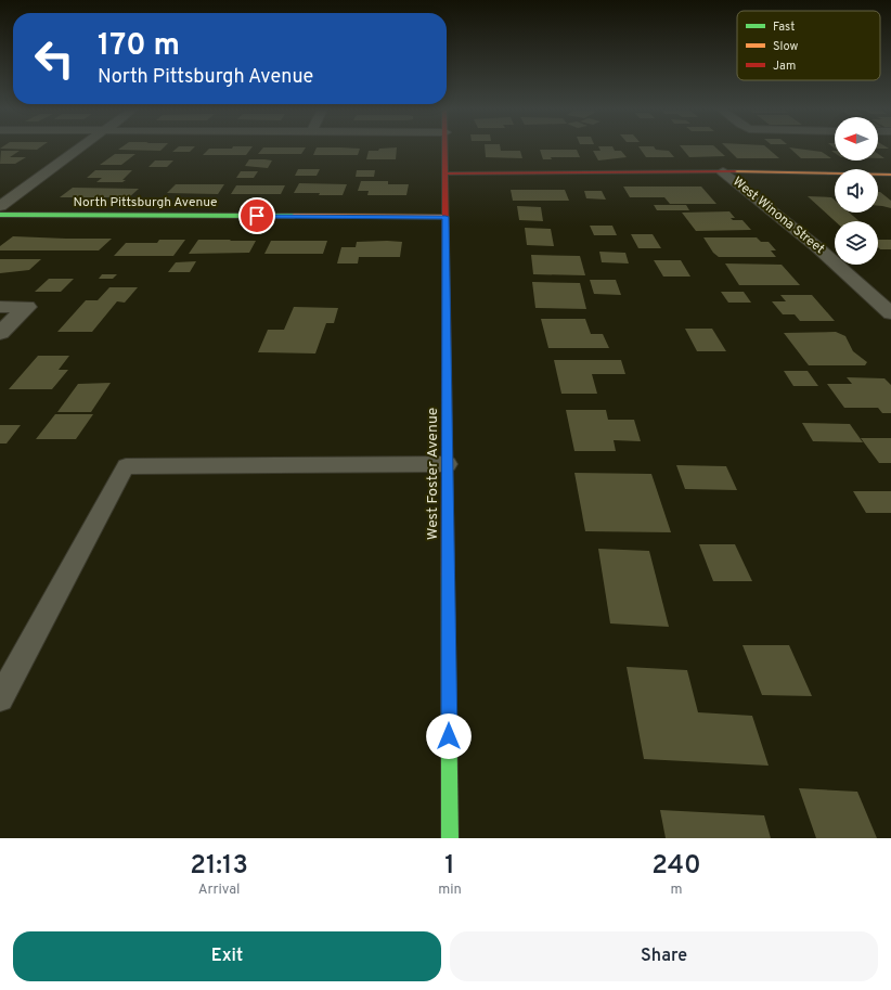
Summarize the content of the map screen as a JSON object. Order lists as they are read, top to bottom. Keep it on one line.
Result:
{"streets":{"street":["North Pittsburgh Avenue","West Winona Street","West Foster Avenue"]},"crossings":[["North Pittsburgh Avenue","West Foster Avenue"]],"legend":["Fast","Slow","Jam"],"north":"left","page":{"turn":["170 m","North Pittsburgh Avenue"],"eta":["21:13","Arrival","1","min","240","m"],"buttons":["Exit","Share"]}}
